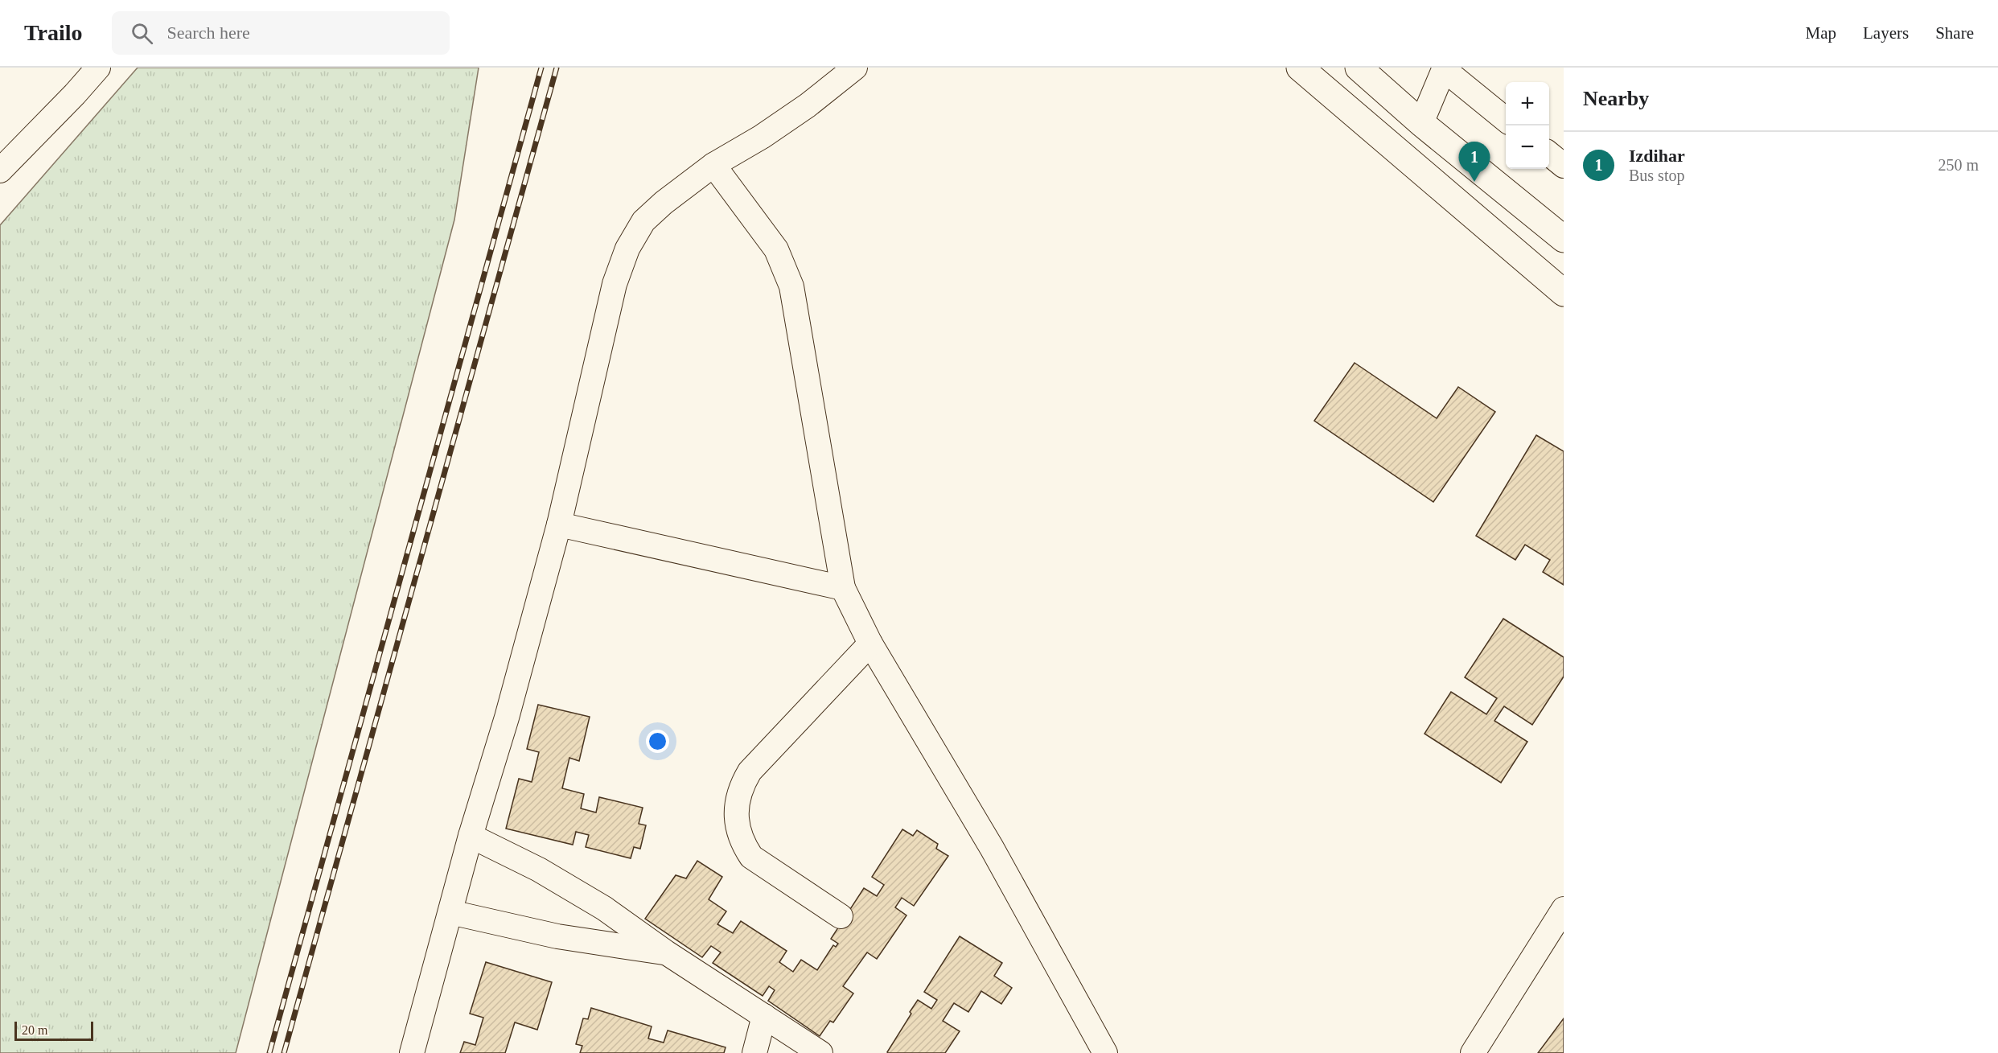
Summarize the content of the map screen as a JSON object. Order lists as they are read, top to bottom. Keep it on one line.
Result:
{"scale_bar":"20 m","page":{"header":"Trailo","search":"Search here","nav":["Map","Layers","Share"],"heading":"Nearby","map_buttons":["+","−"],"list":[{"mark":"1","name":"Izdihar","note":"Bus stop","value":"250 m"}],"pins":"1","scale":"20 m"}}
